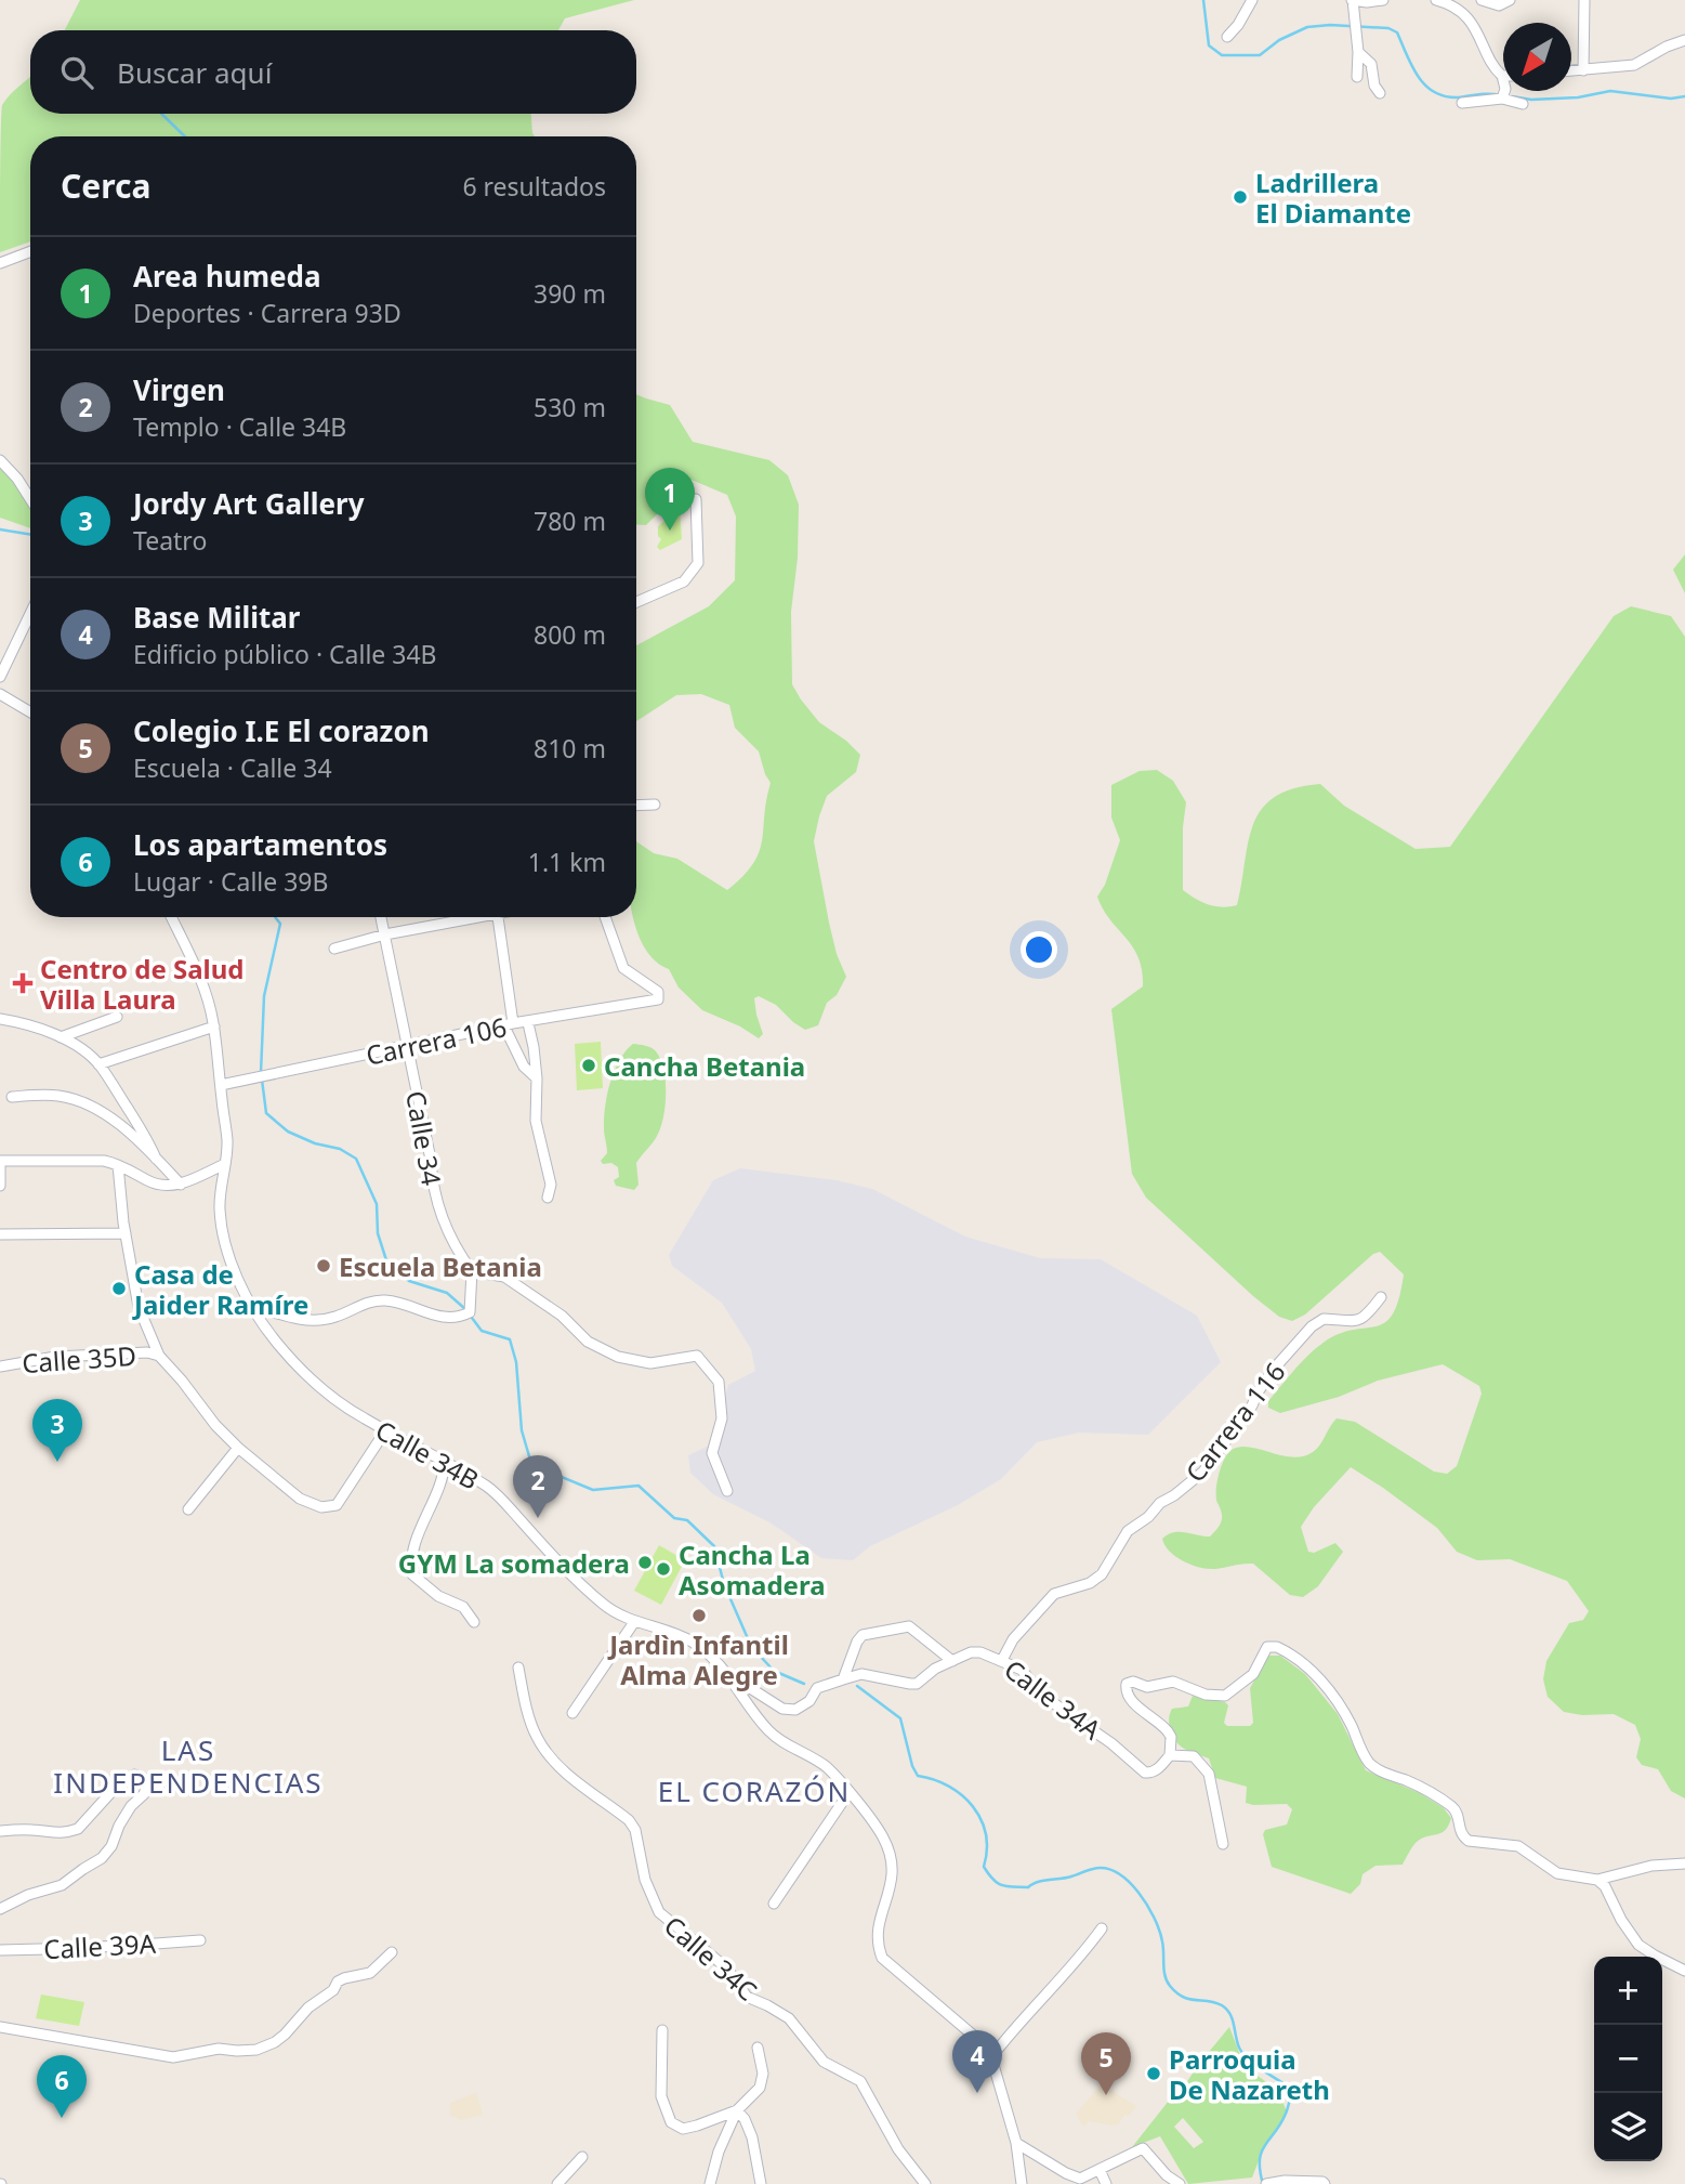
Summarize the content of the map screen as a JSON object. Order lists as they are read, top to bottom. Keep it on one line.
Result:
{"streets":{"street":["Carrera 106","Calle 34","Calle 35D","Carrera 116","Calle 34B","Calle 34A","Calle 39A","Calle 34C"]},"crossings":[["Carrera 106","Calle 34"],["Carrera 106","Calle 34B"],["Carrera 116","Calle 34A"]],"districts":["LAS INDEPENDENCIAS","EL CORAZÓN"],"places":{"other":["Ladrillera El Diamante","Cancha Betania","Escuela Betania","Casa de Jaider Ramíre","GYM La somadera","Cancha La Asomadera","Jardìn Infantil Alma Alegre","Parroquia De Nazareth"],"health":["Centro de Salud Villa Laura"]},"north":"bottom left","page":{"search":"Buscar aquí","heading":["Cerca","6 resultados"],"list":[{"mark":"1","name":"Area humeda","note":"Deportes · Carrera 93D","value":"390 m"},{"mark":"2","name":"Virgen","note":"Templo · Calle 34B","value":"530 m"},{"mark":"3","name":"Jordy Art Gallery","note":"Teatro","value":"780 m"},{"mark":"4","name":"Base Militar","note":"Edificio público · Calle 34B","value":"800 m"},{"mark":"5","name":"Colegio I.E El corazon","note":"Escuela · Calle 34","value":"810 m"},{"mark":"6","name":"Los apartamentos","note":"Lugar · Calle 39B","value":"1.1 km"}],"pins":["1","3","2","4","5","6"],"map_buttons":["+","−"]}}
